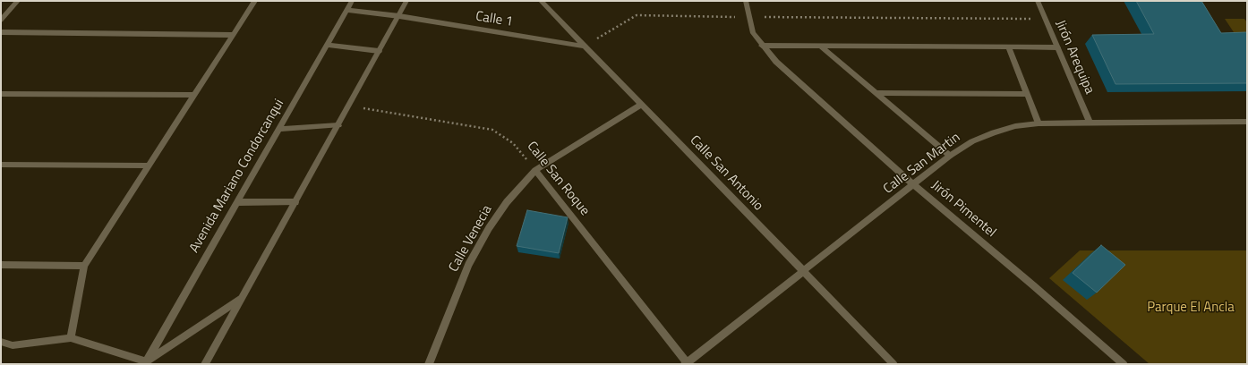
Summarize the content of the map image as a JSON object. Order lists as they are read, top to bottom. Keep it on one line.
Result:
{"streets":{"street":["Calle 1","Jirón Arequipa","Calle San Martin","Calle San Antonio","Avenida Mariano Condorcanqui","Calle San Roque","Jirón Pimentel","Calle Venecia"]},"crossings":[["Calle 1","Calle San Antonio"],["Calle 1","Avenida Mariano Condorcanqui"],["Jirón Arequipa","Calle San Martin"],["Calle San Martin","Calle San Antonio"],["Calle San Martin","Calle San Roque"],["Calle San Martin","Jirón Pimentel"],["Calle San Antonio","Calle Venecia"],["Calle San Roque","Calle Venecia"]],"parks":["Parque El Ancla"]}
